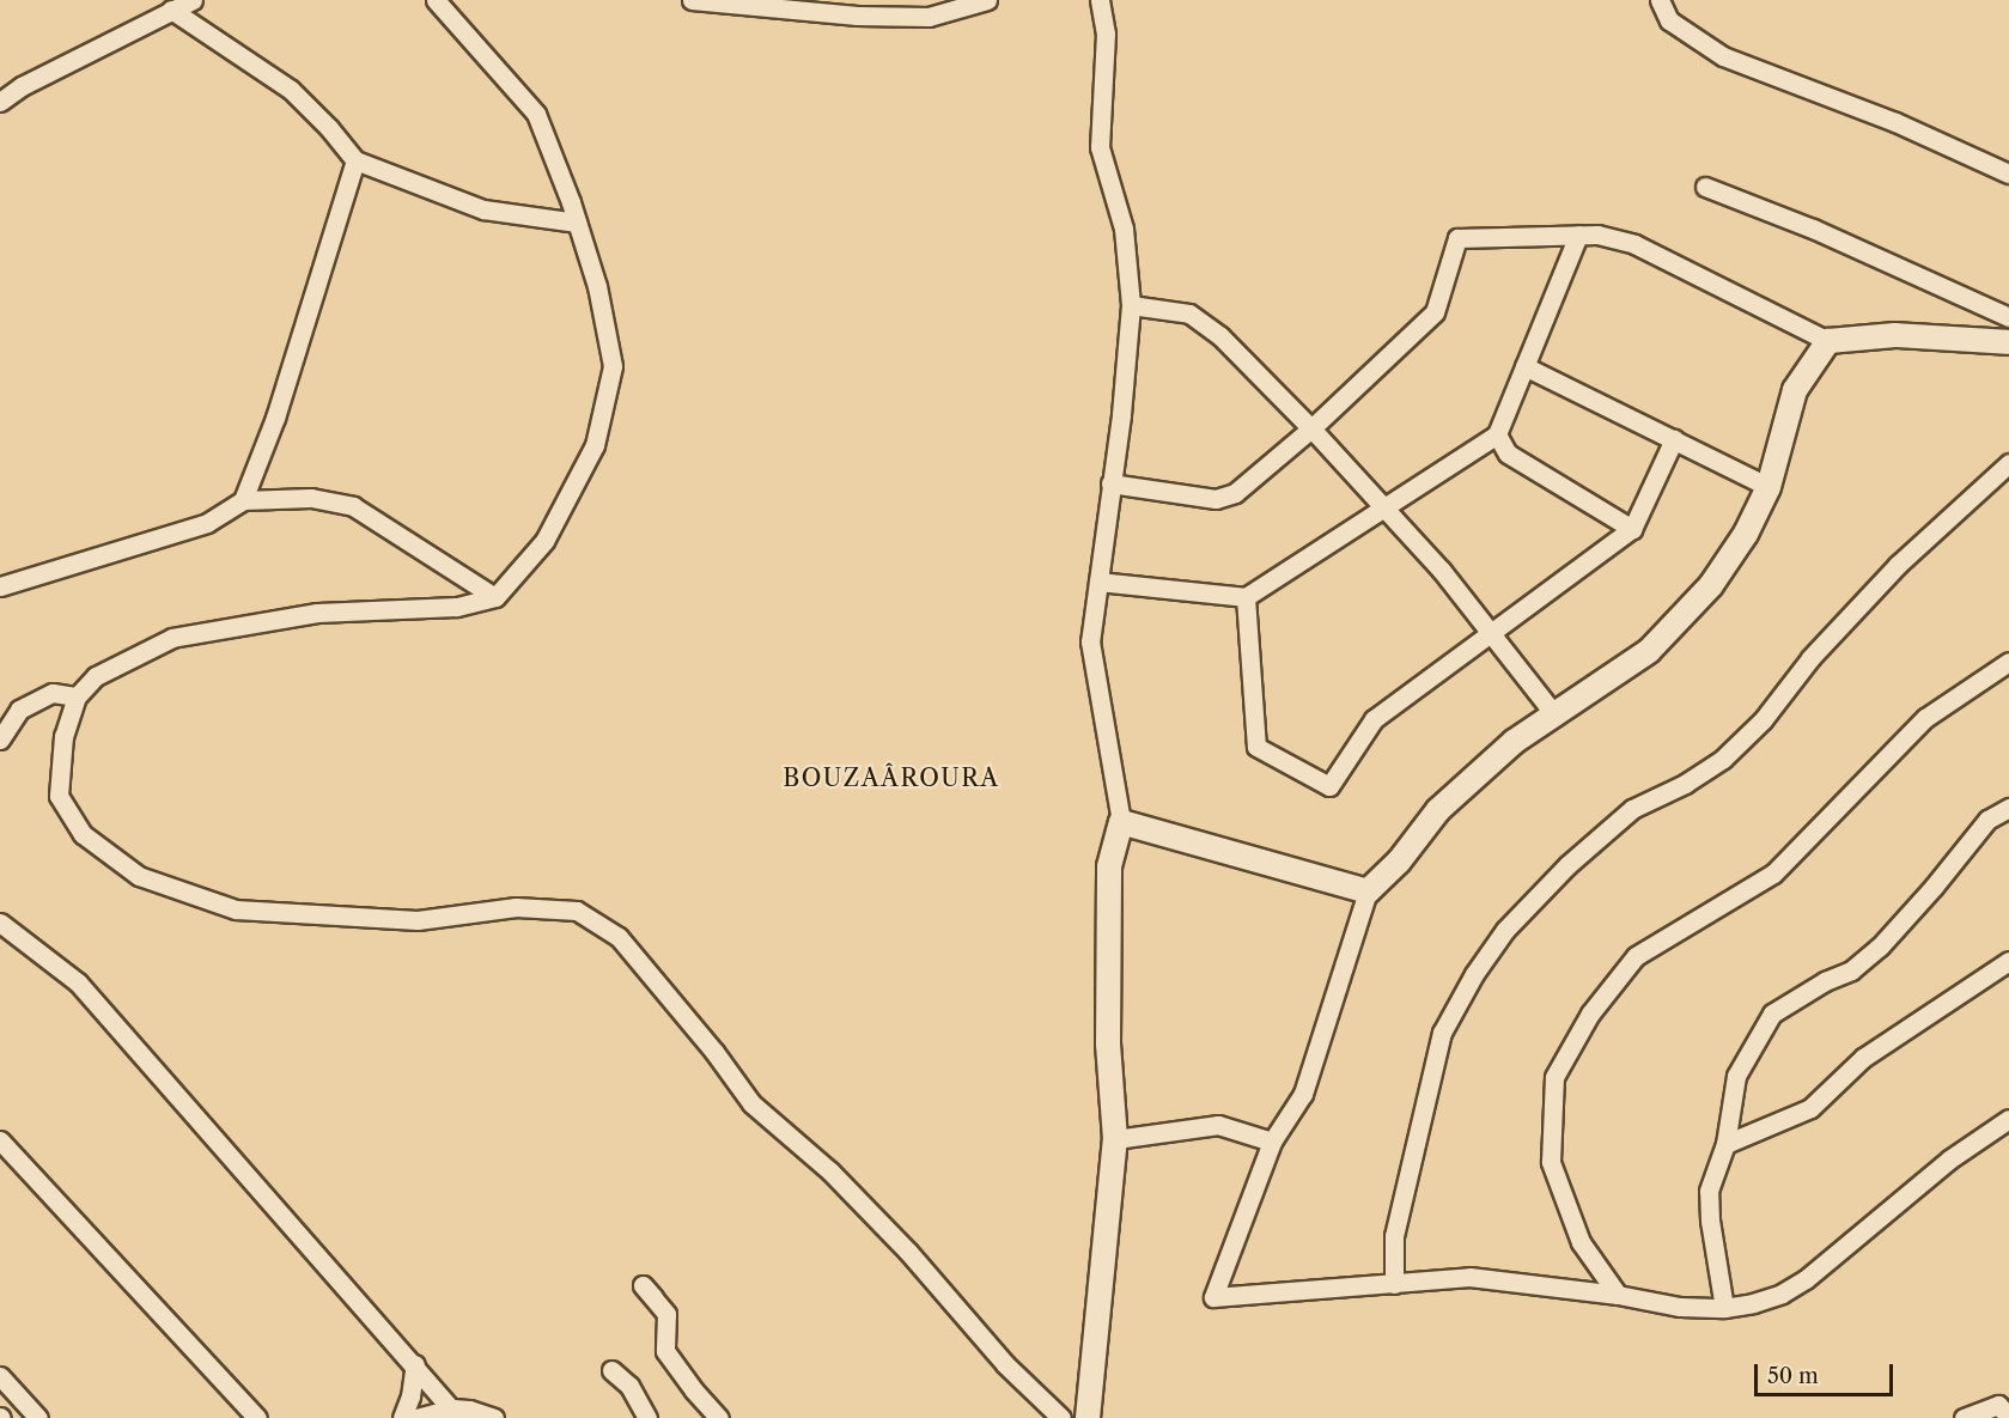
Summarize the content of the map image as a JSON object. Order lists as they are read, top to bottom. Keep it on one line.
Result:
{"districts":["BOUZAÂROURA"],"scale_bar":"50 m"}
